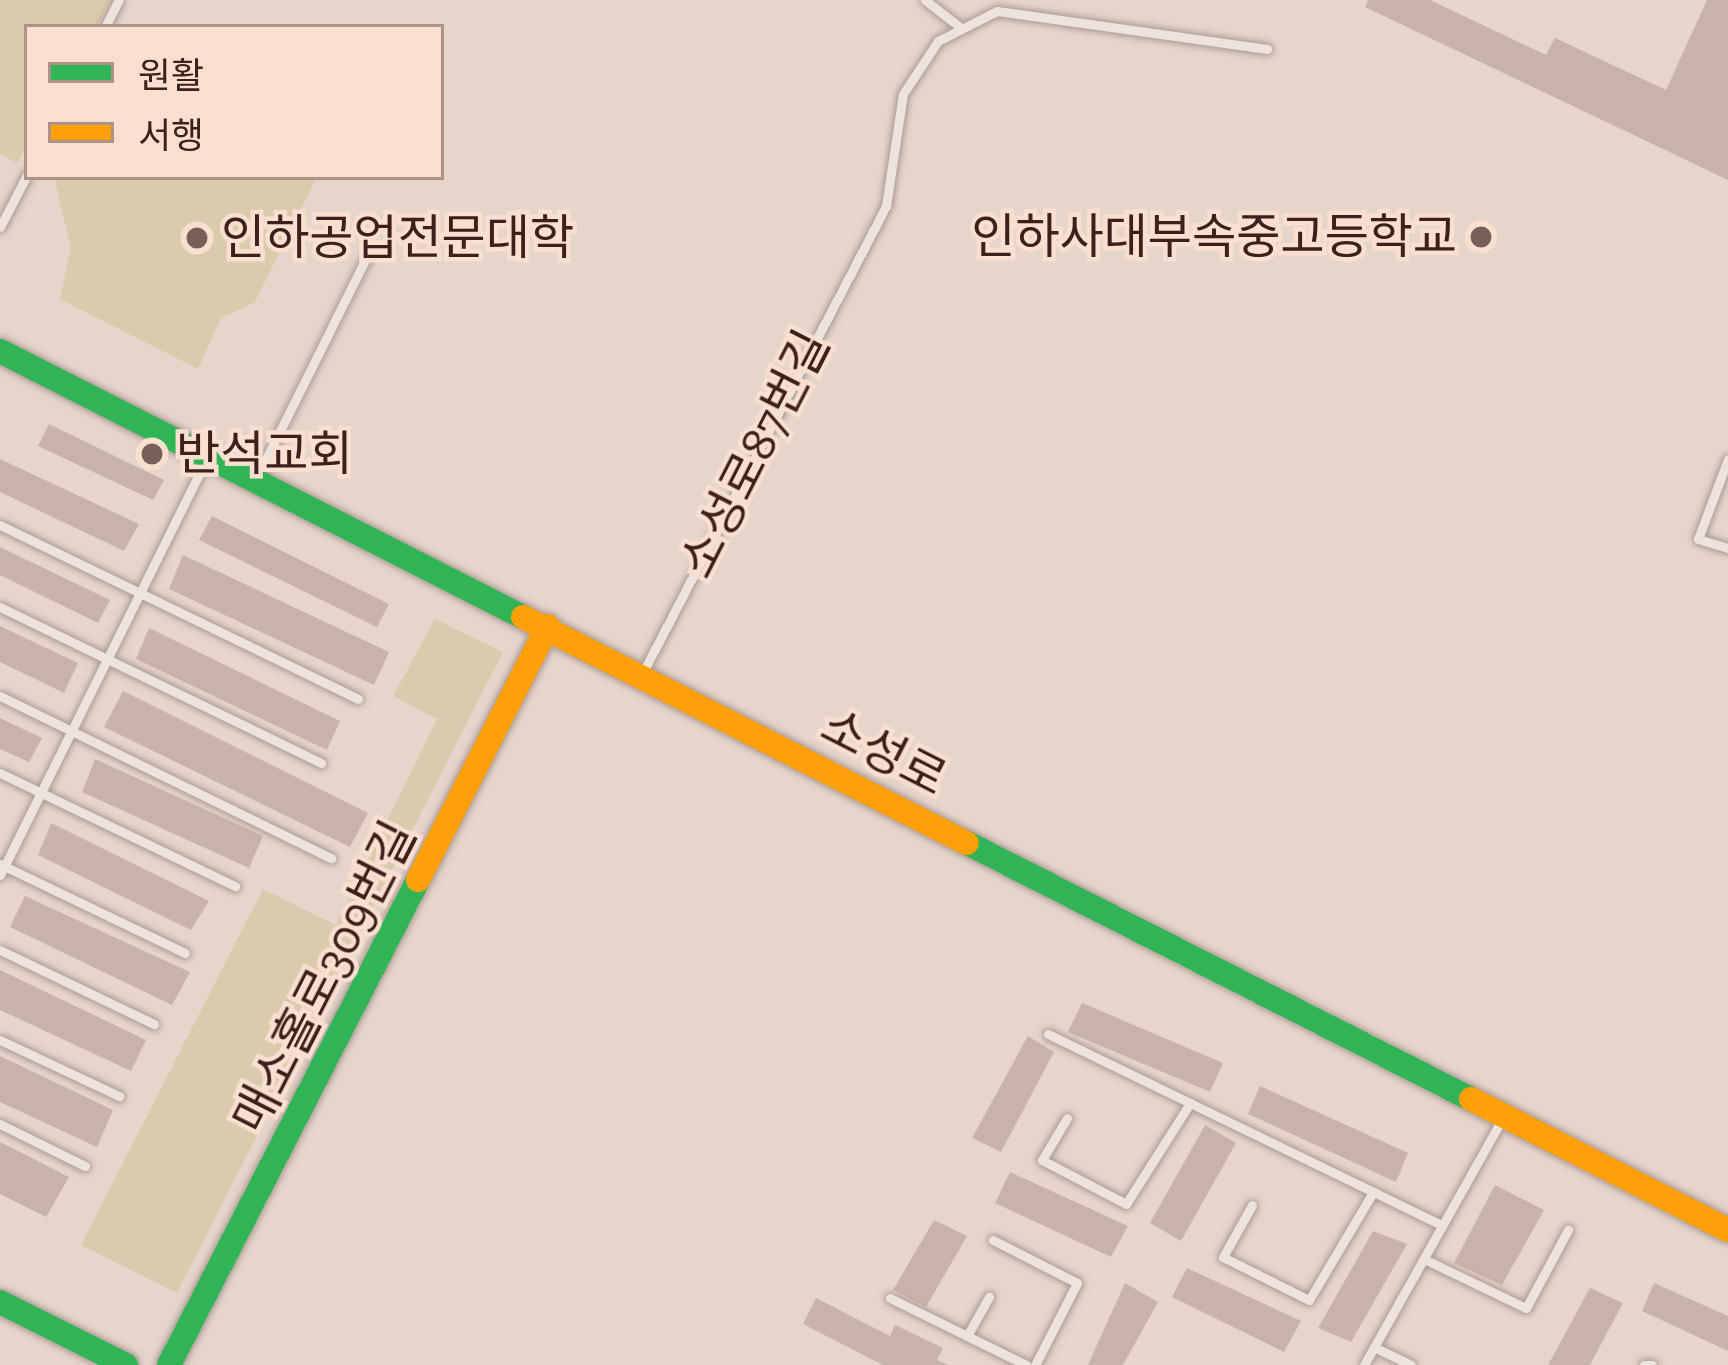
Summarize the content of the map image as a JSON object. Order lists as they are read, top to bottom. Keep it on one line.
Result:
{"streets":{"main road":["소성로","매소홀로309번길"],"lane":["소성로87번길"]},"crossings":[["소성로87번길","소성로"],["소성로","매소홀로309번길"]],"places":["인하사대부속중고등학교","인하공업전문대학","반석교회"],"legend":["원활","서행"]}
